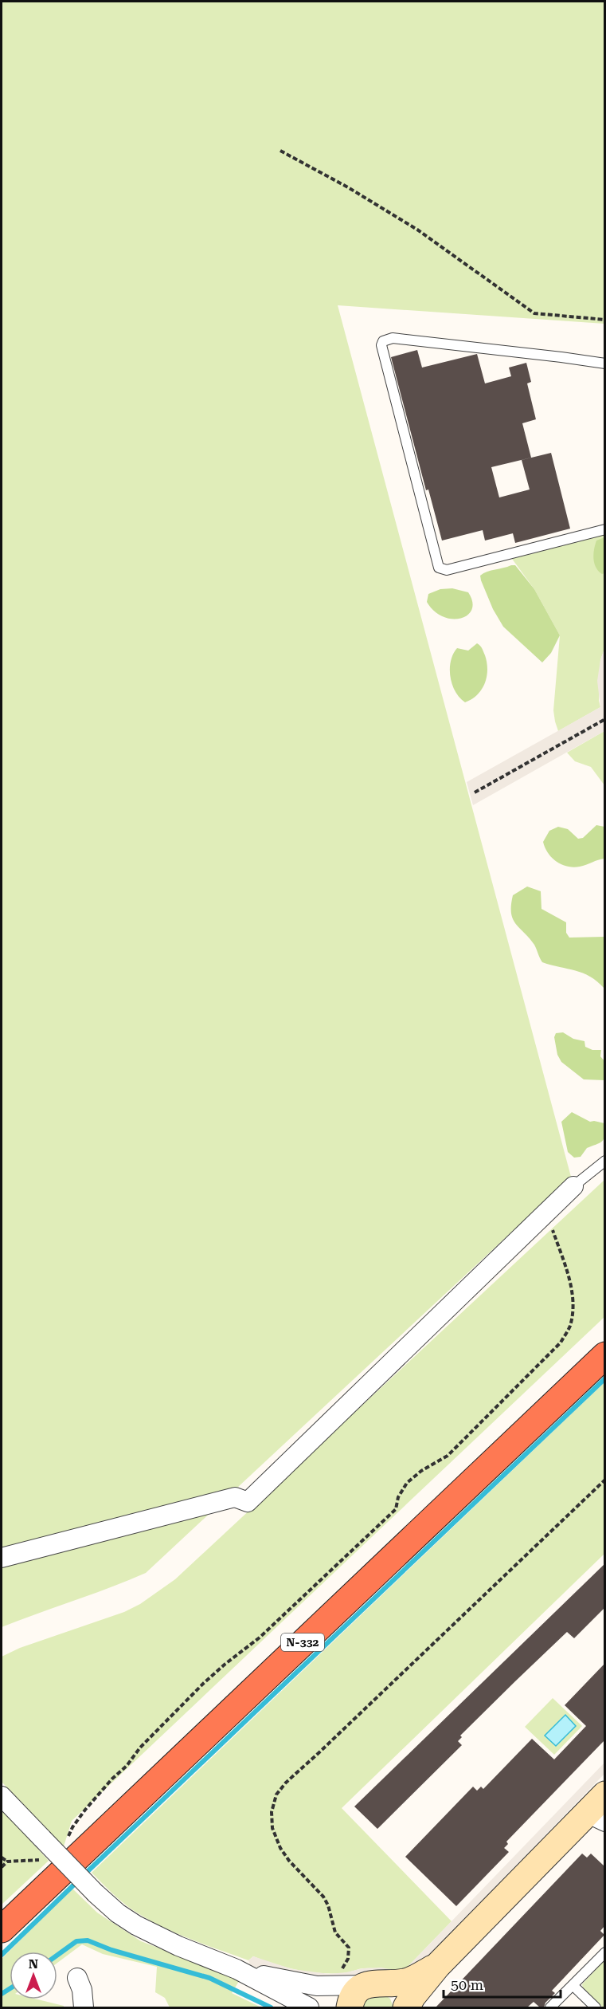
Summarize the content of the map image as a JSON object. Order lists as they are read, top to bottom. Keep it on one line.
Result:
{"streets":{"highway":["N-332"]},"scale_bar":"50 m","north":"top"}
